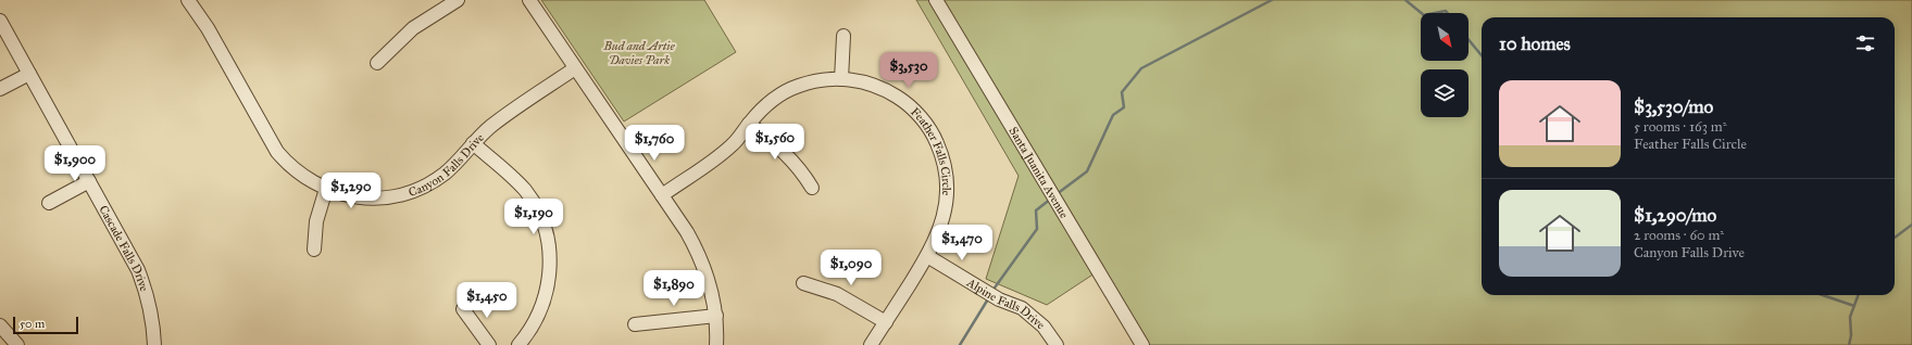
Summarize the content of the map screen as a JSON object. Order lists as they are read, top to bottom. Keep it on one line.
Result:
{"streets":{"street":["Feather Falls Circle","Canyon Falls Drive","Santa Juanita Avenue","Cascade Falls Drive","Alpine Falls Drive"]},"crossings":[["Feather Falls Circle","Alpine Falls Drive"]],"parks":["Bud and Artie Davies Park"],"scale_bar":"50 m","north":"bottom right","page":{"heading":"10 homes","price":["$3,530","$1,560","$1,760","$1,900","$1,290","$1,190","$1,470","$1,090","$1,890","$1,450"],"list":[{"name":"$3,530/mo","note":"5 rooms · 163 m² · Feather Falls Circle"},{"name":"$1,290/mo","note":"2 rooms · 60 m² · Canyon Falls Drive"}],"scale":"50 m"}}
